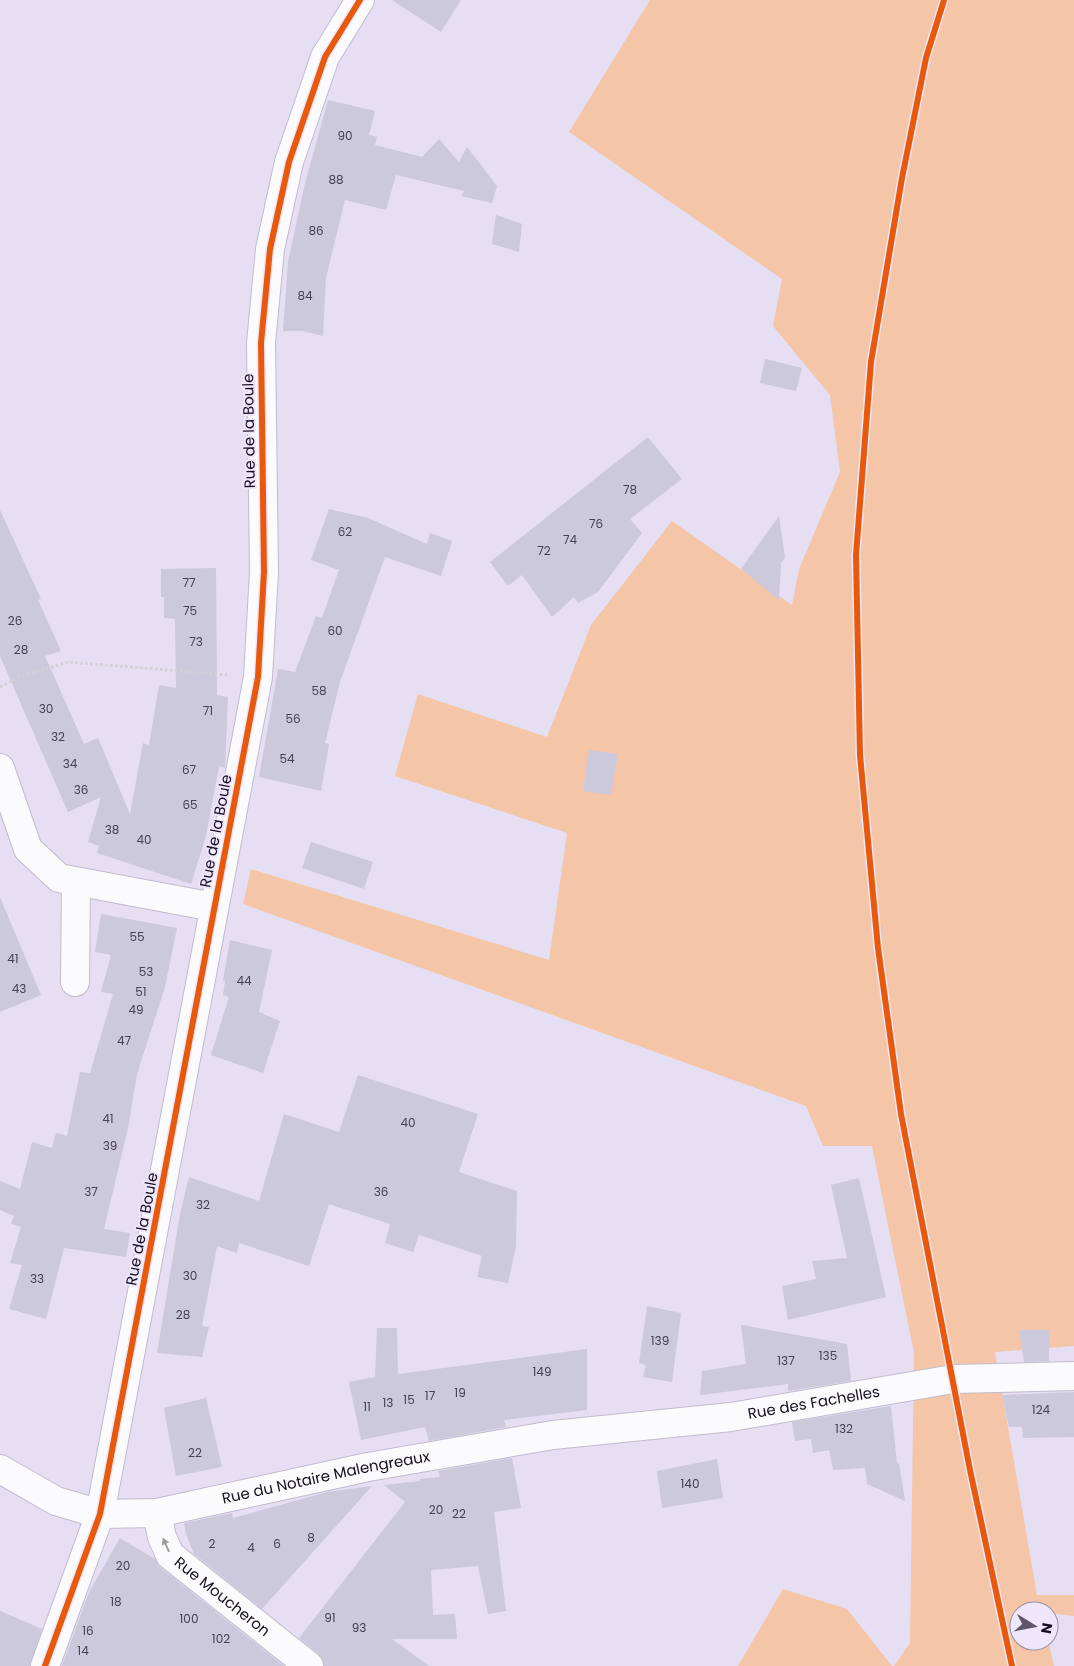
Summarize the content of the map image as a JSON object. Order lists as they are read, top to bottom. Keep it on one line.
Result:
{"streets":{"street":["Rue de la Boule","Rue des Fachelles","Rue du Notaire Malengreaux","Rue Moucheron"]},"crossings":[["Rue de la Boule","Rue du Notaire Malengreaux"],["Rue des Fachelles","Rue du Notaire Malengreaux"],["Rue du Notaire Malengreaux","Rue Moucheron"]],"one_way":["Rue Moucheron"],"house_numbers":["90","88","86","84","78","76","62","74","72","77","75","26","60","73","28","58","30","71","56","32","54","34","67","36","65","38","40","55","41","53","44","43","51","49","47","41","40","39","37","36","32","30","33","28","139","135","137","149","19","17","15","13","11","124","132","22","140","20","22","8","2","6","4","20","18","91","100","93","16","102","14"],"north":"right"}
